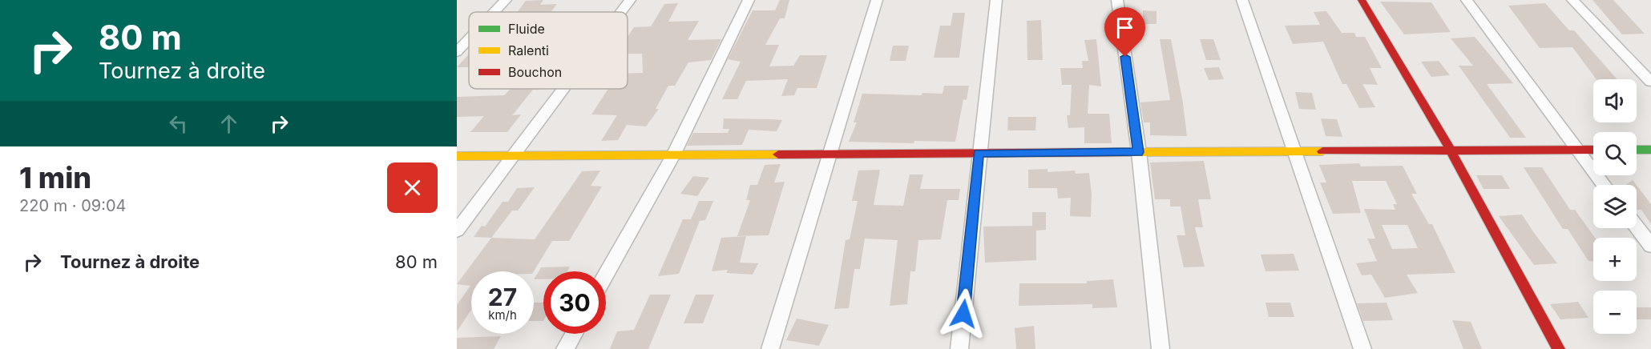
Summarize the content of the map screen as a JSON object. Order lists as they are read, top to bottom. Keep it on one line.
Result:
{"legend":["Fluide","Ralenti","Bouchon"],"page":{"turn":["80 m","Tournez à droite"],"map_buttons":["+","−"],"heading":["1 min","220 m · 09:04"],"list":[{"name":"Tournez à droite","value":"80 m"}],"speed":"27 km/h","limit":"30"}}
